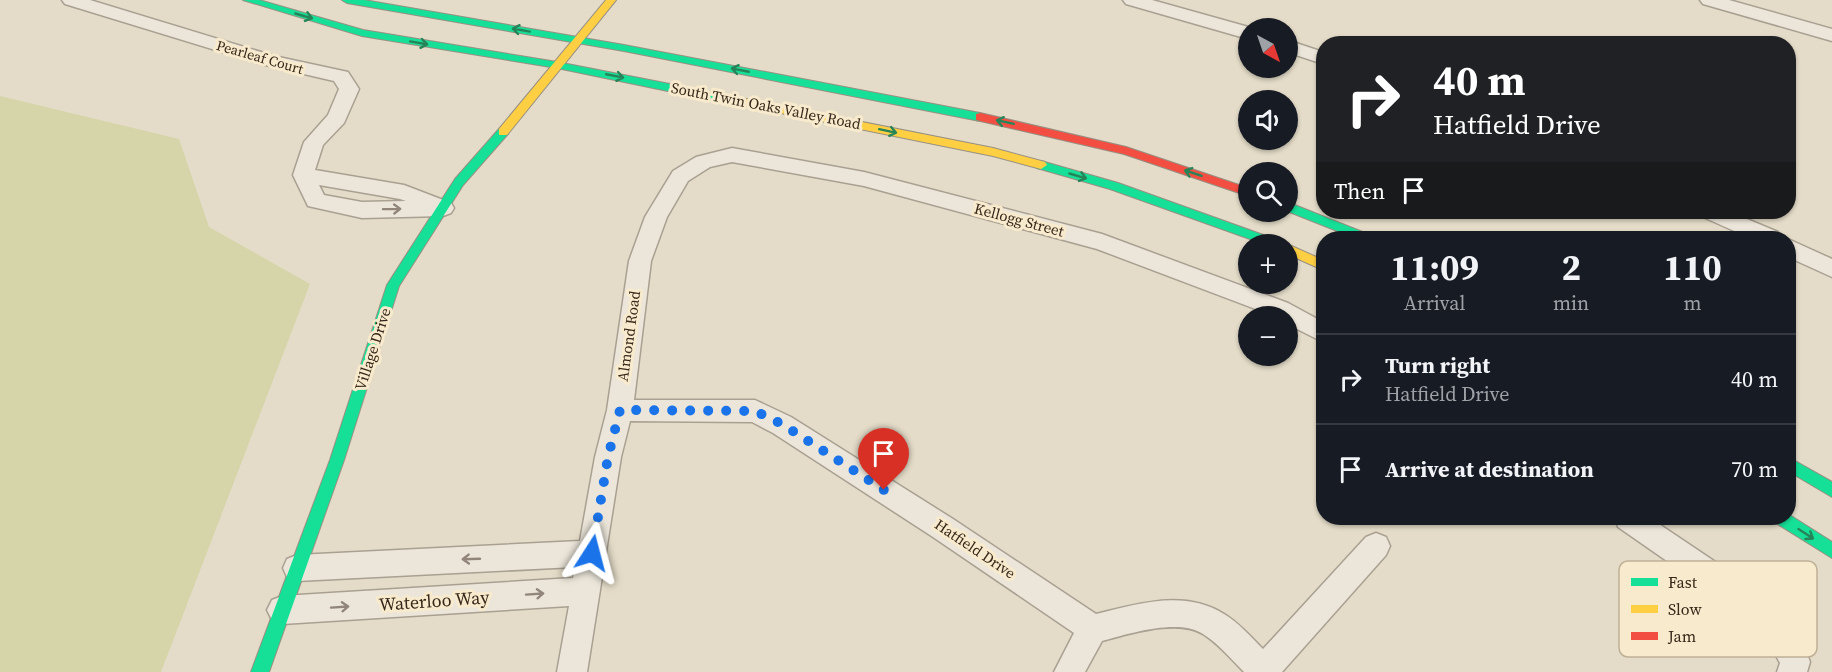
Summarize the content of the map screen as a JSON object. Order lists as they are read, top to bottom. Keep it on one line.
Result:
{"streets":{"main road":["South Twin Oaks Valley Road","Village Drive"],"street":["Pearleaf Court","Kellogg Street","Almond Road","Hatfield Drive","Waterloo Way"]},"crossings":[["South Twin Oaks Valley Road","Village Drive"],["Kellogg Street","Almond Road"],["Almond Road","Hatfield Drive"],["Almond Road","Waterloo Way"],["Village Drive","Waterloo Way"]],"legend":["Fast","Slow","Jam"],"north":"bottom right","page":{"map_buttons":["+","−"],"turn":["40 m","Hatfield Drive"],"then":"Then","eta":["11:09","Arrival","2","min","110","m"],"list":[{"name":"Turn right","note":"Hatfield Drive","value":"40 m"},{"name":"Arrive at destination","value":"70 m"}]}}
